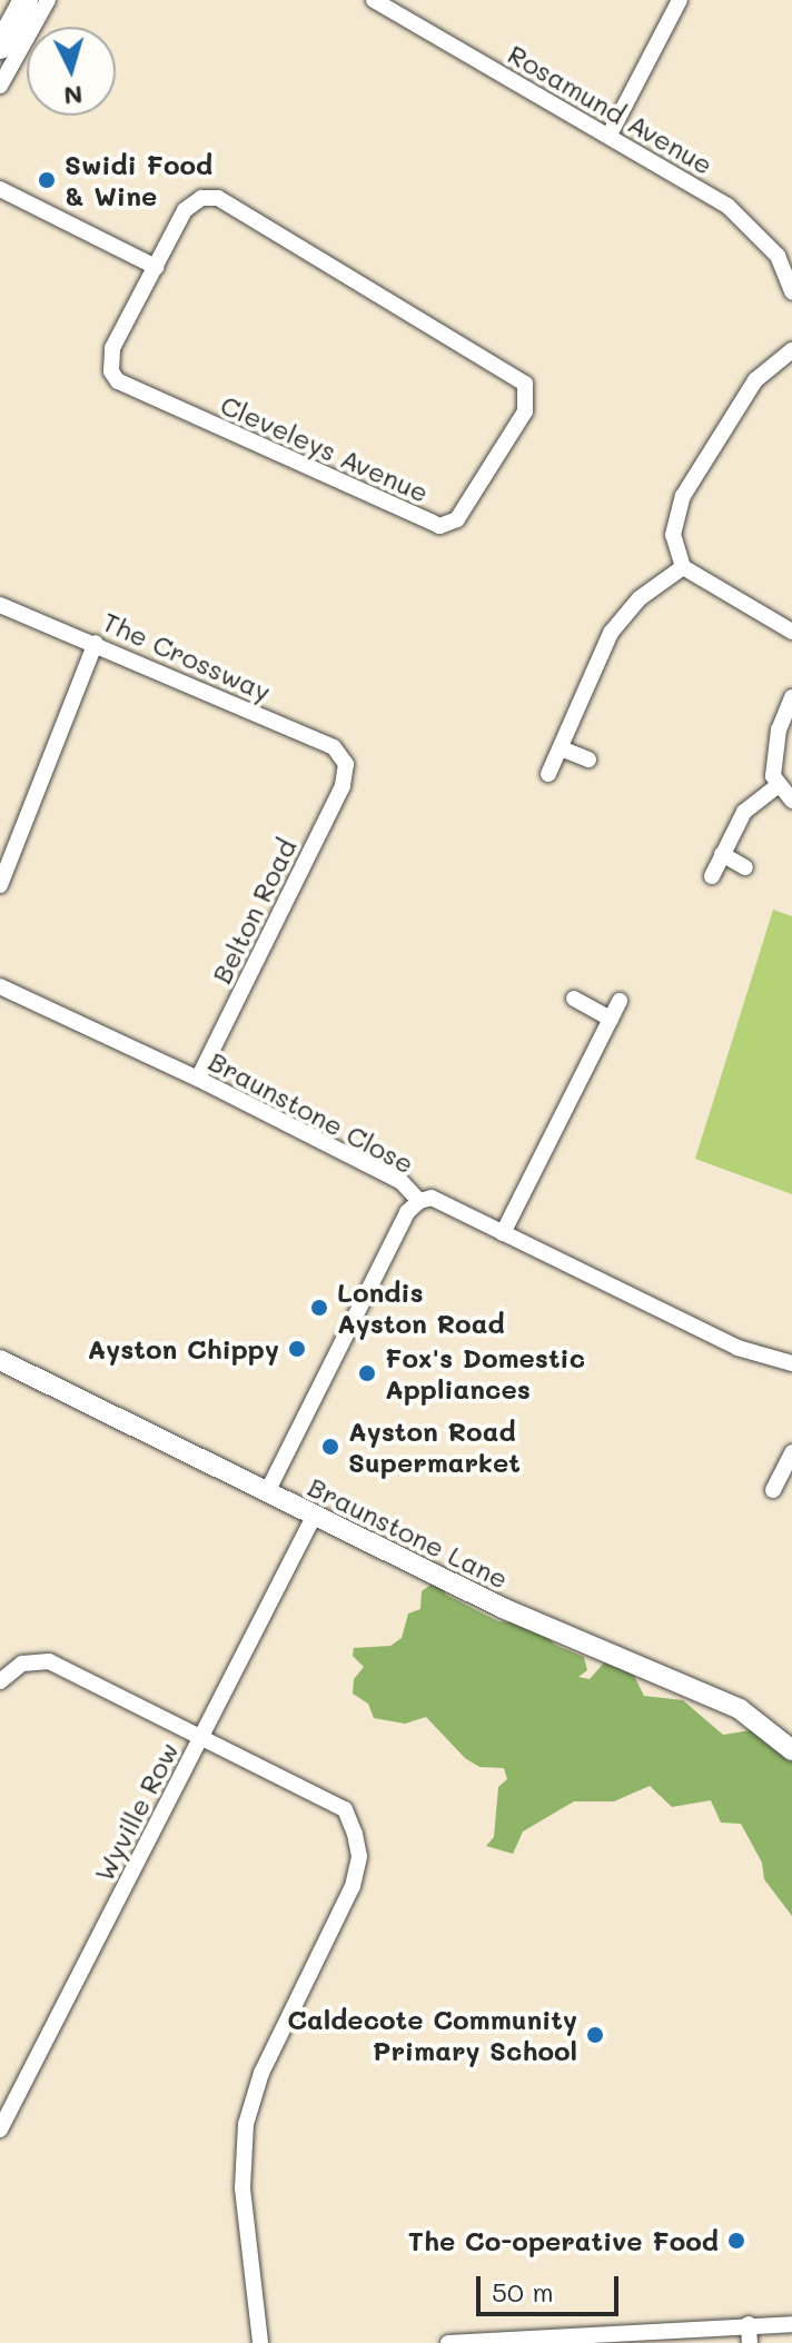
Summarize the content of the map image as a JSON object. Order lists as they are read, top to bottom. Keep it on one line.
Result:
{"streets":{"street":["Rosamund Avenue","Cleveleys Avenue","The Crossway","Belton Road","Braunstone Close","Braunstone Lane","Wyville Row"]},"crossings":[["The Crossway","Belton Road"],["Belton Road","Braunstone Close"],["Braunstone Lane","Wyville Row"]],"places":["Swidi Food & Wine","Londis Ayston Road","Ayston Chippy","Fox's Domestic Appliances","Ayston Road Supermarket","Caldecote Community Primary School","The Co-operative Food"],"scale_bar":"50 m","north":"bottom"}
